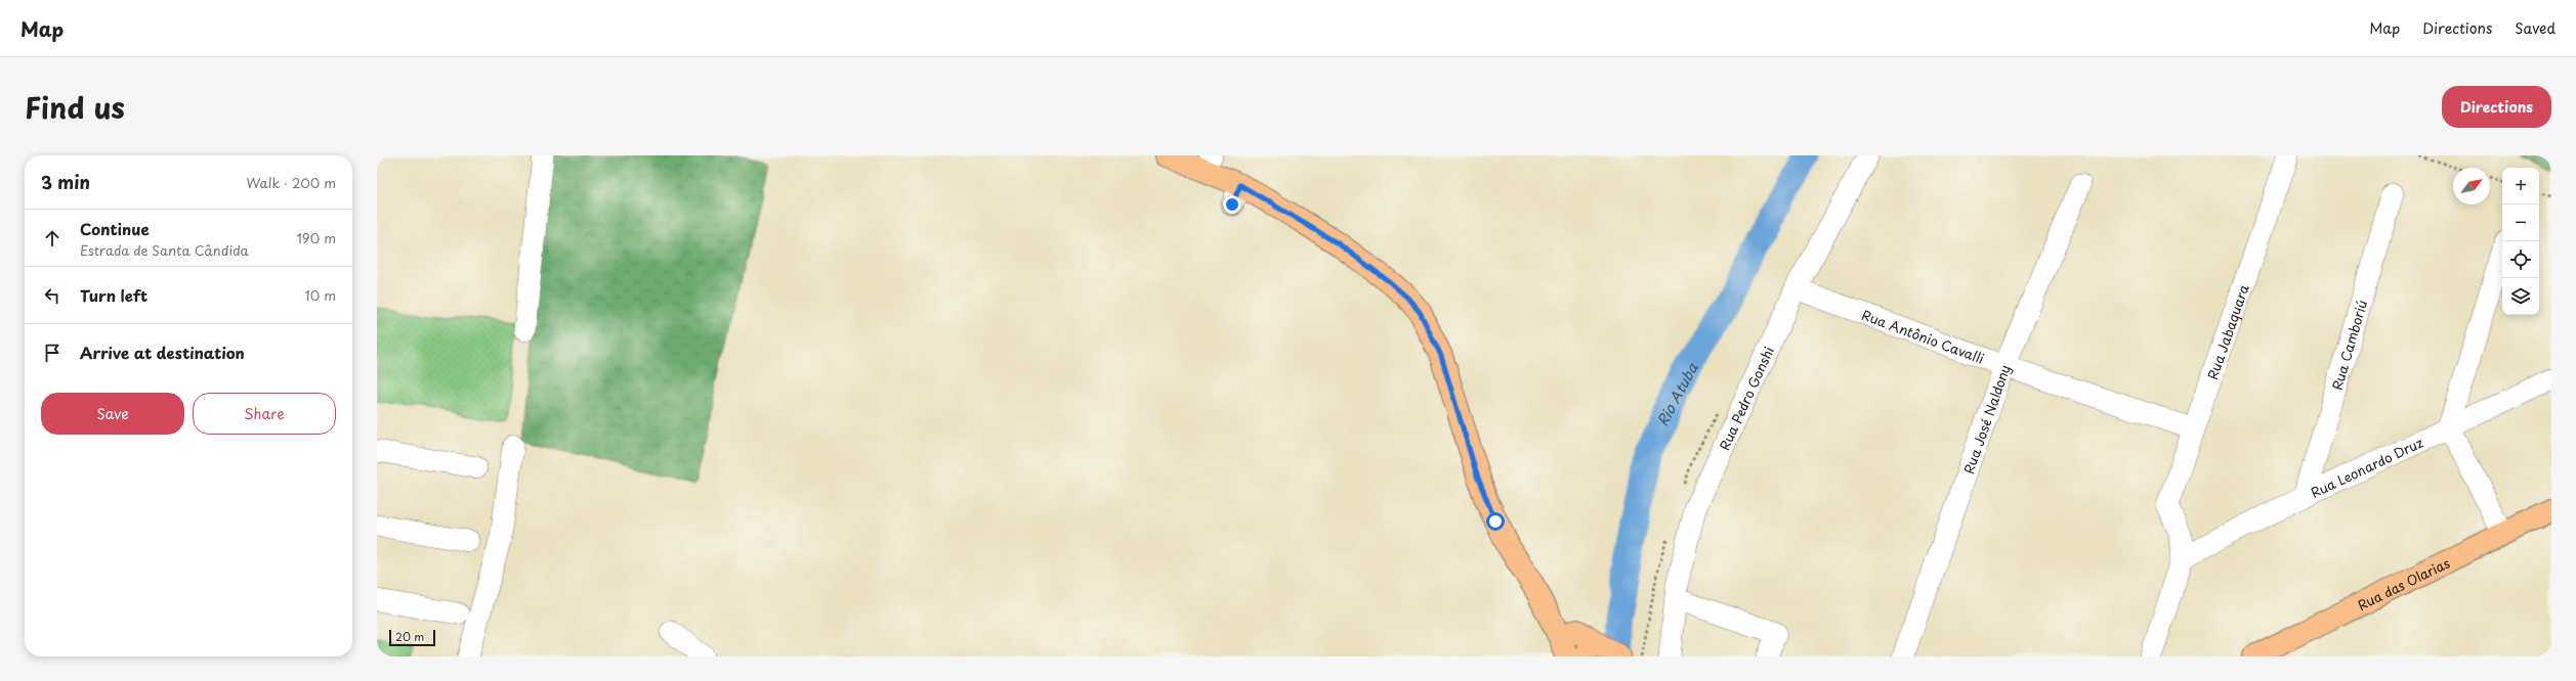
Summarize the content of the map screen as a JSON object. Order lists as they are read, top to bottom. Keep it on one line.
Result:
{"streets":{"main road":["Rua das Olarias"],"street":["Rua Jabaquara","Rua Antônio Cavalli","Rua Camboriú","Rua Pedro Gonshi","Rua José Naldony","Rua Leonardo Druz"]},"crossings":[["Rua Jabaquara","Rua Antônio Cavalli"],["Rua Jabaquara","Rua Leonardo Druz"],["Rua Antônio Cavalli","Rua Pedro Gonshi"],["Rua Antônio Cavalli","Rua José Naldony"],["Rua Camboriú","Rua Leonardo Druz"]],"water":["Rio Atuba"],"scale_bar":"20 m","north":"top right","page":{"header":"Map","nav":["Map","Directions","Saved"],"title":"Find us","buttons":["Directions",["Save","Share"]],"heading":["3 min","Walk · 200 m"],"map_buttons":["+","−"],"list":[["Continue","Estrada de Santa Cândida","190 m"],["Turn left","10 m"],"Arrive at destination"],"scale":"20 m"}}
